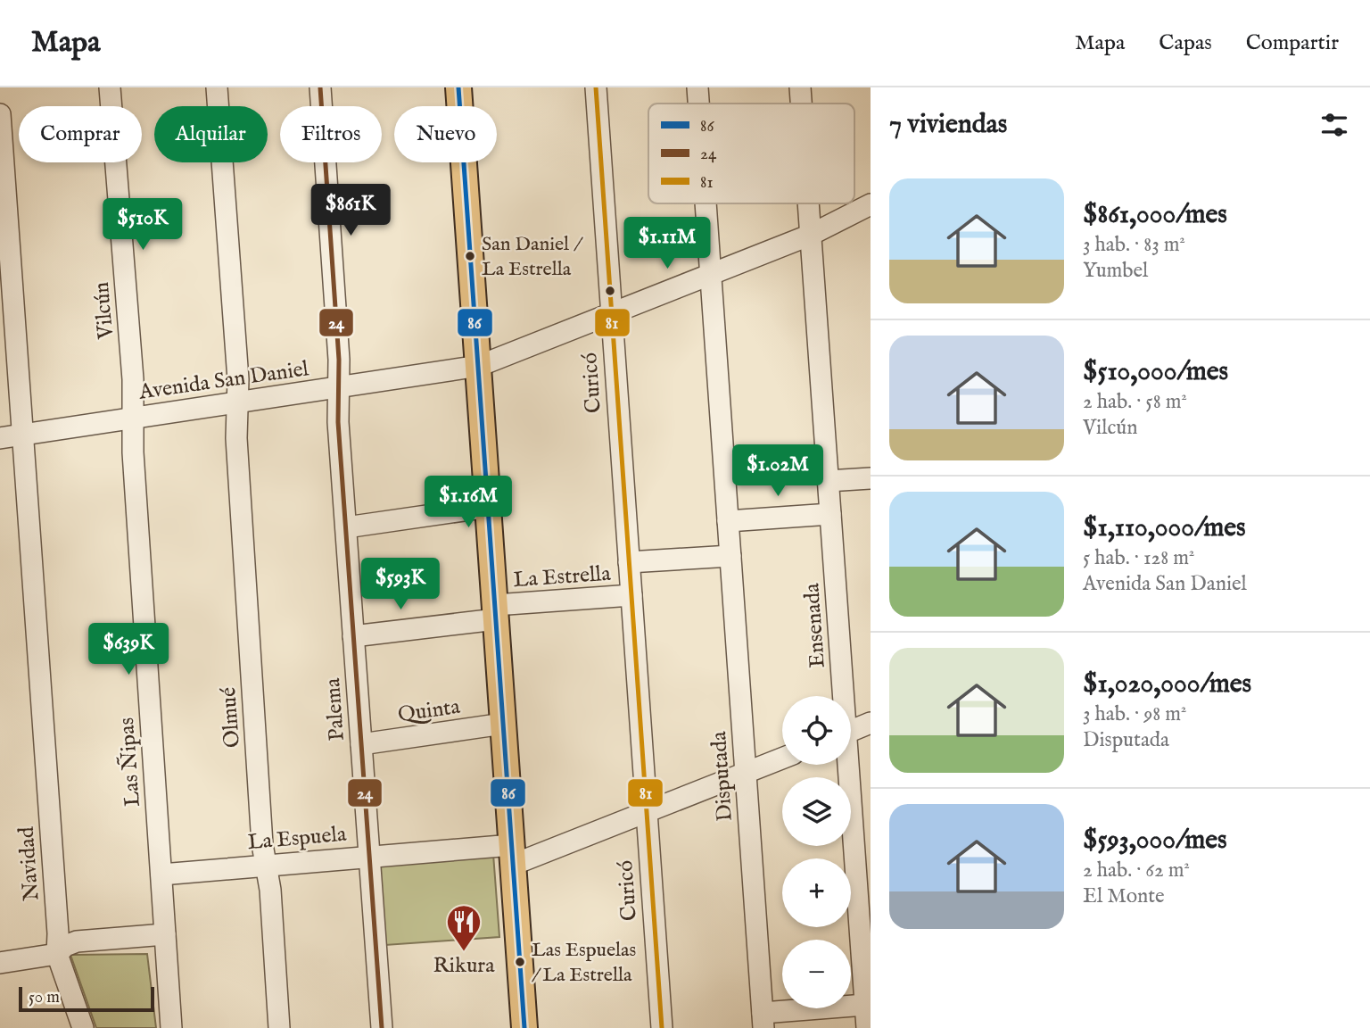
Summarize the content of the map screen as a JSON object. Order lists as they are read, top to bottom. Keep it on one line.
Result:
{"streets":{"street":["Vilcún","Avenida San Daniel","Curicó","La Estrella","Ensenada","Palema","Quinta","Olmué","Las Ñipas","Disputada","La Espuela","Navidad"]},"crossings":[["Vilcún","Avenida San Daniel"],["Vilcún","Las Ñipas"],["Avenida San Daniel","Curicó"],["Avenida San Daniel","Ensenada"],["Avenida San Daniel","Palema"],["Avenida San Daniel","Olmué"],["Avenida San Daniel","Las Ñipas"],["Avenida San Daniel","Disputada"],["Avenida San Daniel","Navidad"],["Curicó","La Estrella"],["Curicó","La Espuela"],["La Estrella","Palema"],["Palema","Quinta"],["Palema","La Espuela"],["Olmué","La Espuela"],["Las Ñipas","La Espuela"],["Disputada","La Espuela"]],"places":{"other":["San Daniel / La Estrella","Las Espuelas / La Estrella"],"restaurant":["Rikura"]},"lines":["transit line 86","transit line 24","transit line 81"],"legend":["86","24","81"],"scale_bar":"50 m","page":{"header":"Mapa","nav":["Mapa","Capas","Compartir"],"heading":"7 viviendas","chip":["Comprar","Alquilar","Filtros","Nuevo"],"list":[{"name":"$861,000/mes","note":"3 hab. · 83 m² · Yumbel"},{"name":"$510,000/mes","note":"2 hab. · 58 m² · Vilcún"},{"name":"$1,110,000/mes","note":"5 hab. · 128 m² · Avenida San Daniel"},{"name":"$1,020,000/mes","note":"3 hab. · 98 m² · Disputada"},{"name":"$593,000/mes","note":"2 hab. · 62 m² · El Monte"}],"price":["$861K","$510K","$1.11M","$1.02M","$1.16M","$593K","$639K"],"map_buttons":["+","−"],"scale":"50 m"}}
